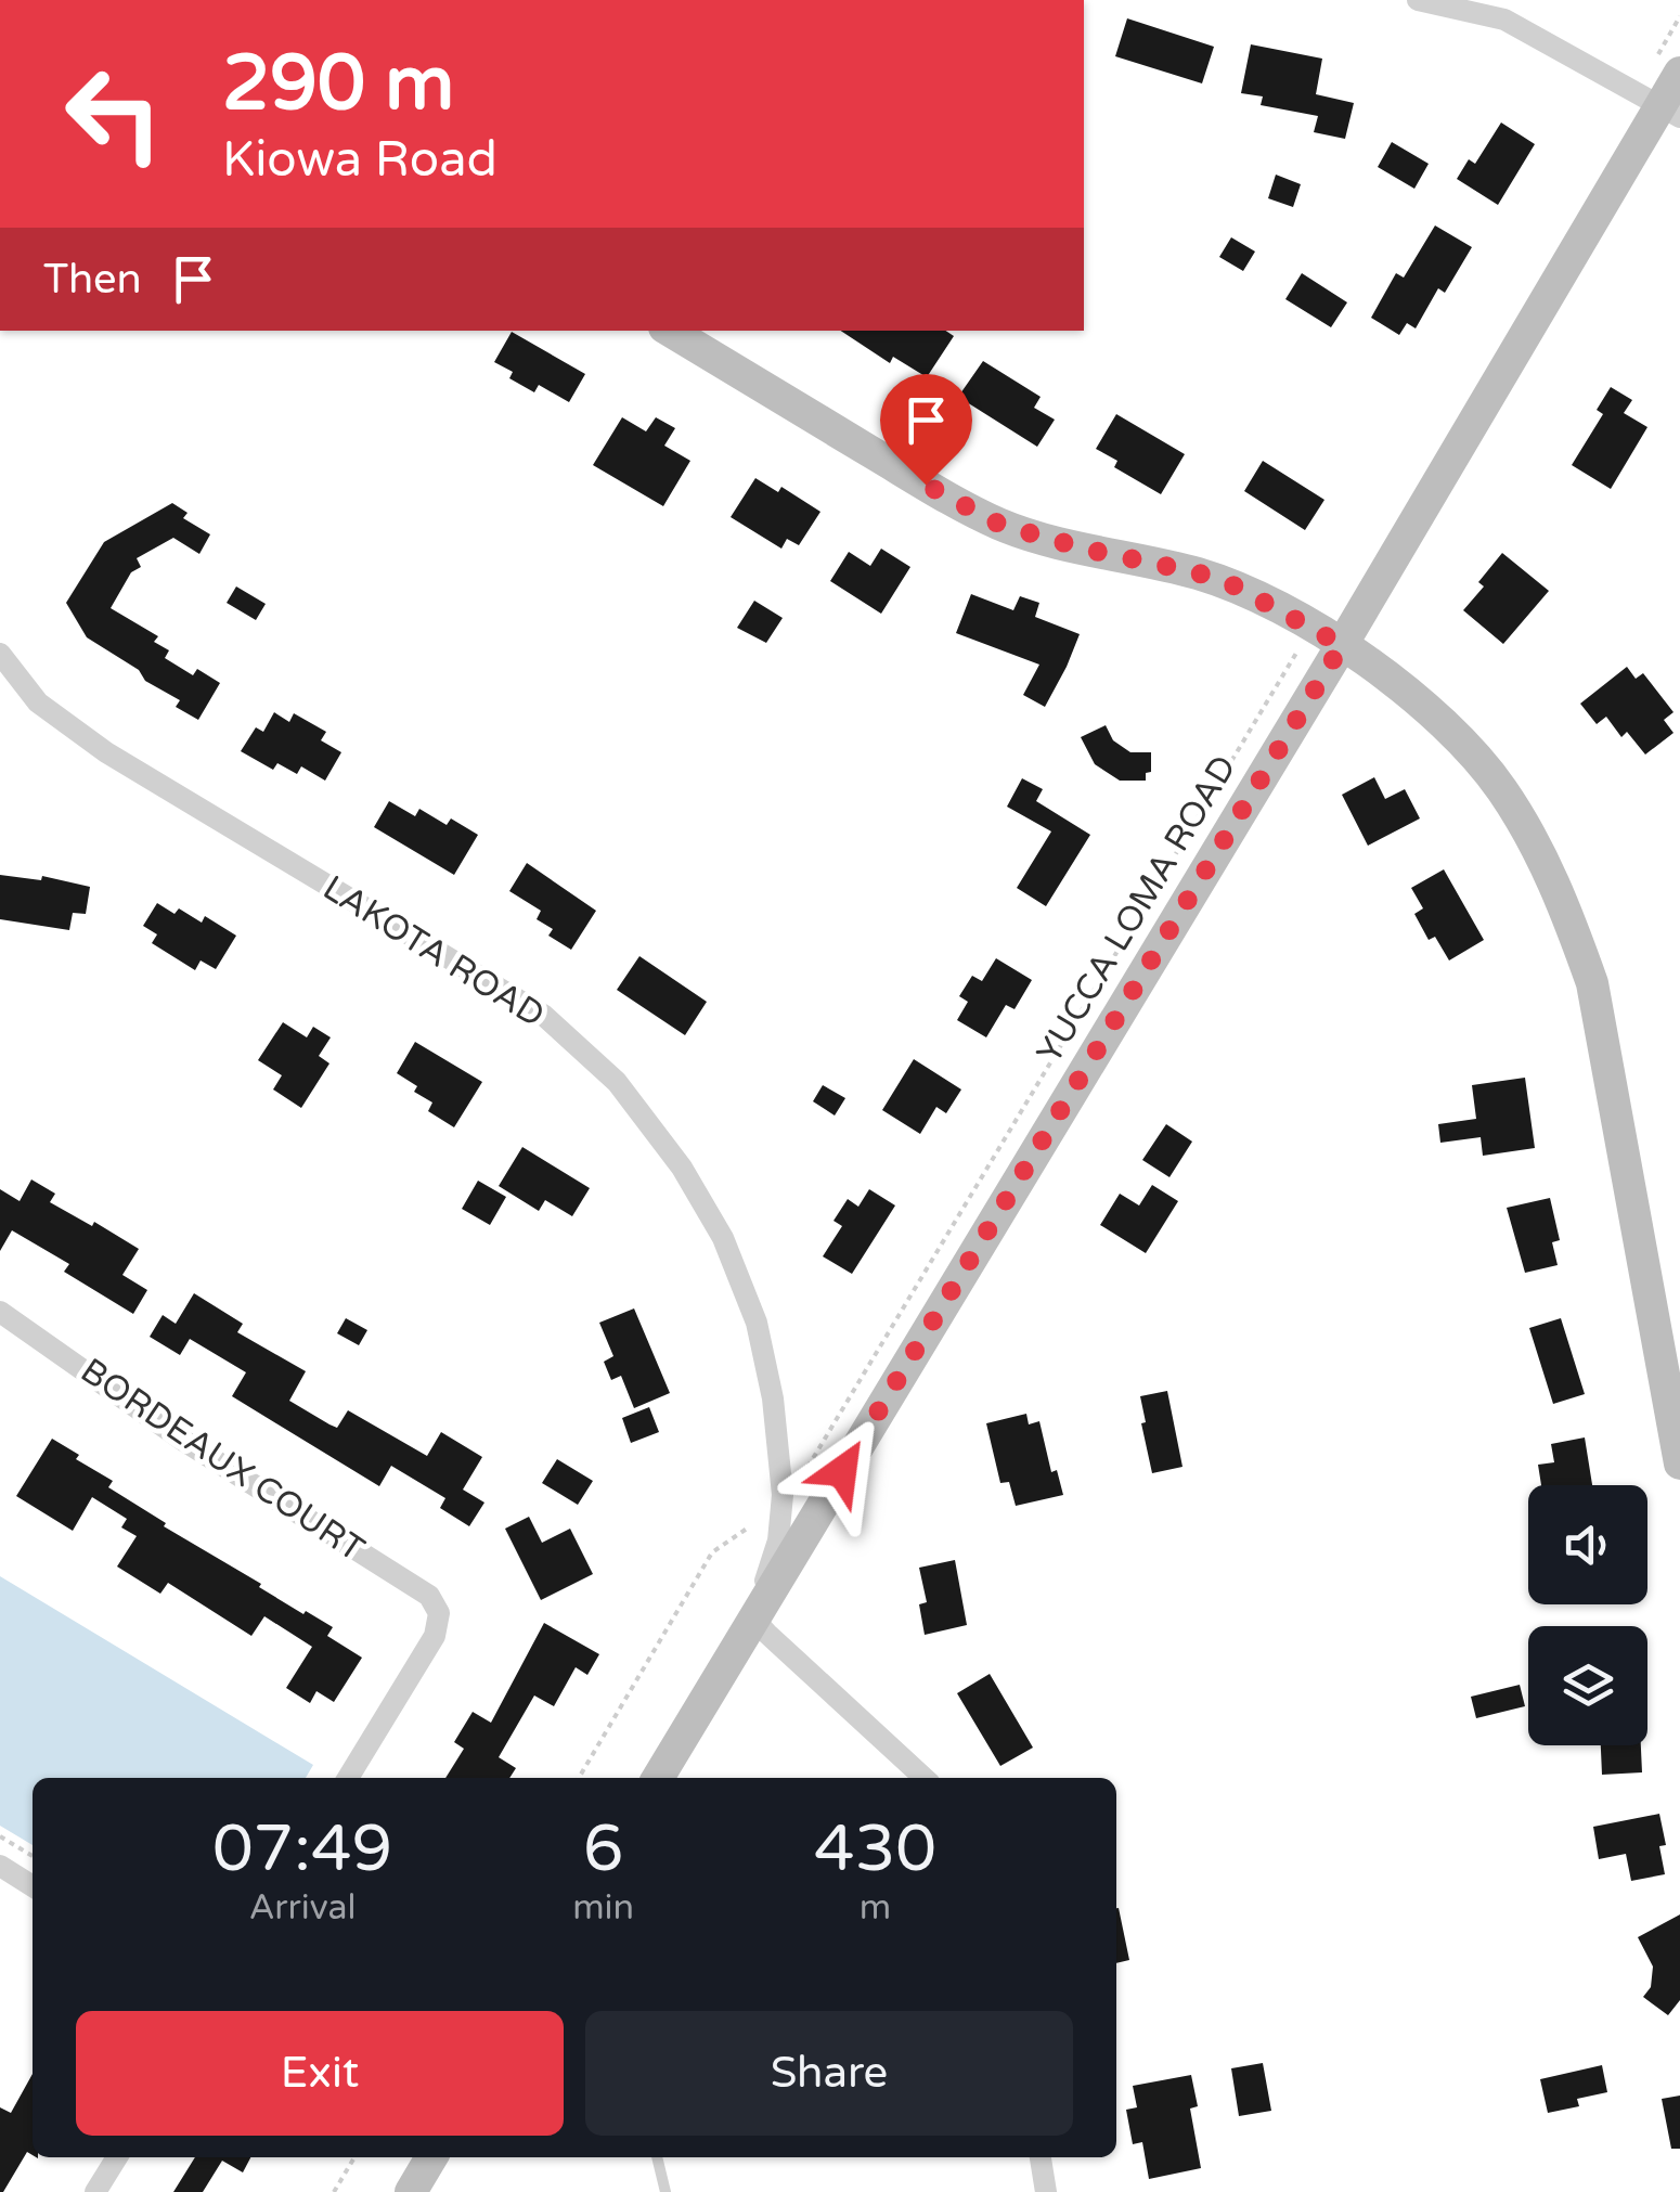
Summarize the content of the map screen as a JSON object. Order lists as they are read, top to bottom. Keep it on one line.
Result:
{"streets":{"main road":["YUCCA LOMA ROAD"],"street":["LAKOTA ROAD","BORDEAUX COURT"]},"crossings":[["YUCCA LOMA ROAD","LAKOTA ROAD"]],"page":{"turn":["290 m","Kiowa Road"],"then":"Then","eta":["07:49","Arrival","6","min","430","m"],"buttons":["Exit","Share"]}}
